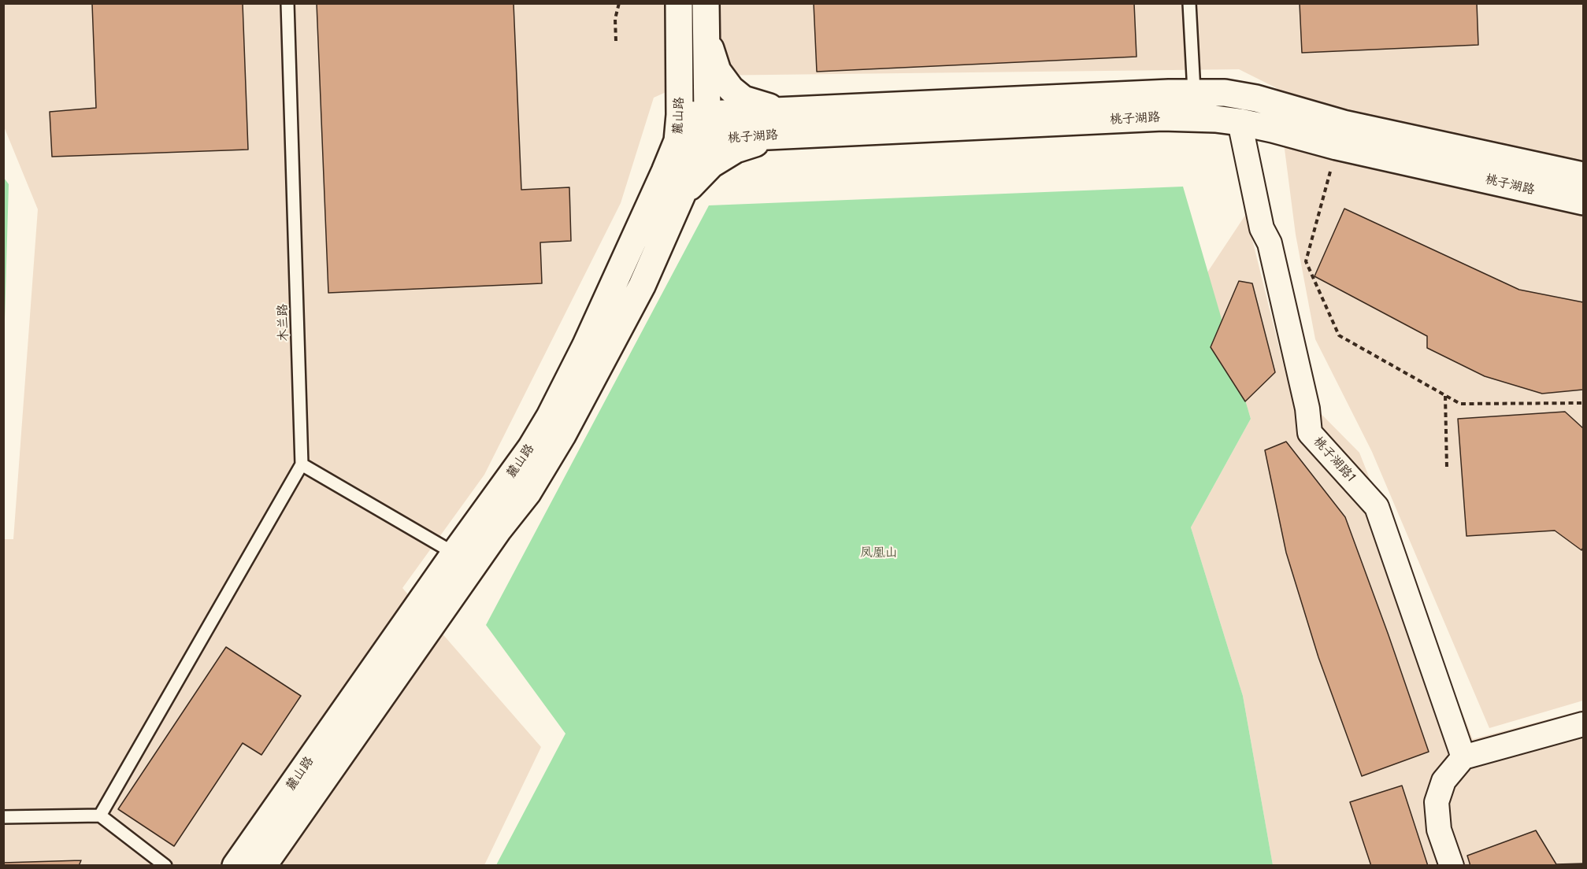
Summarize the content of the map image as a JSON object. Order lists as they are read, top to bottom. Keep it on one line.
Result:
{"streets":{"main road":["麓山路","桃子湖路"],"street":["桃子湖路1"],"lane":["木兰路"]},"crossings":[["麓山路","桃子湖路"],["桃子湖路","桃子湖路1"]],"parks":["凤凰山"]}
